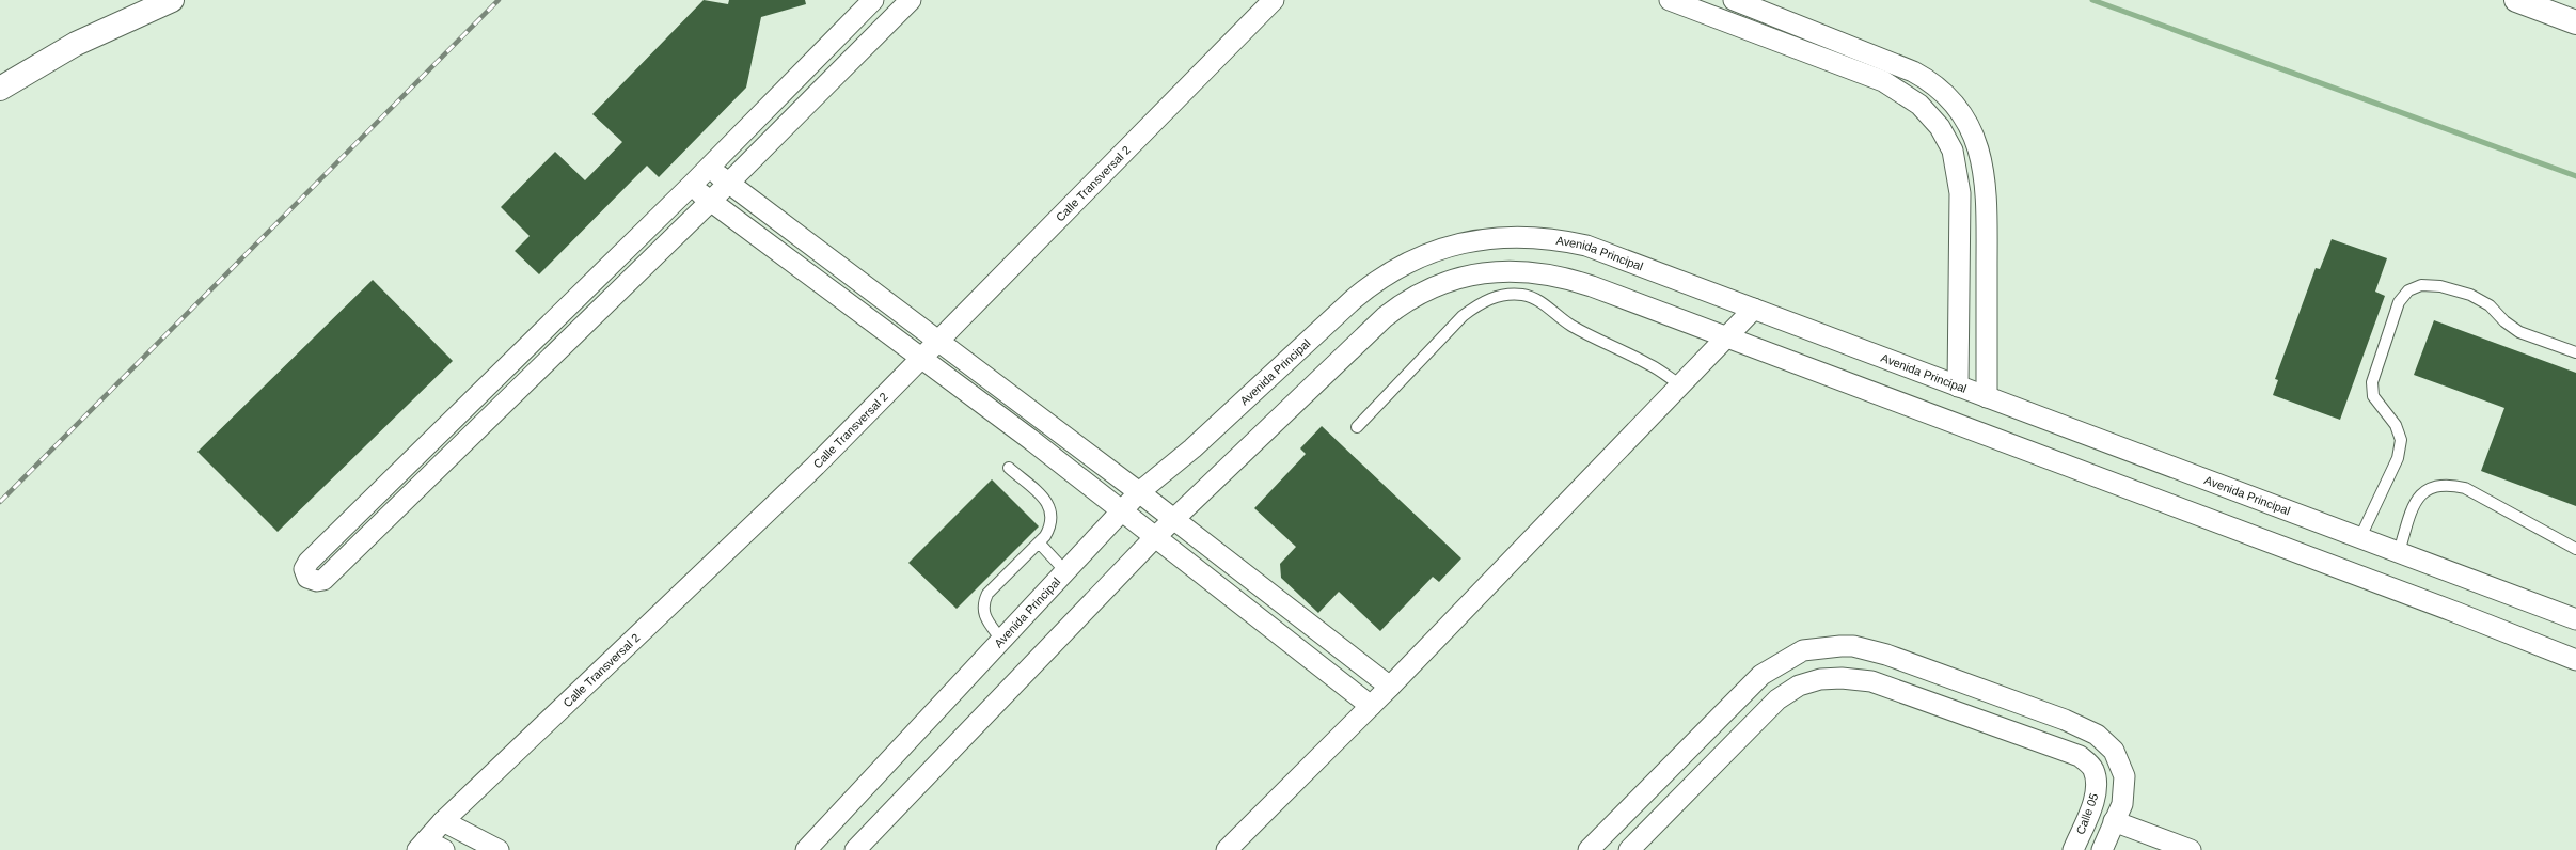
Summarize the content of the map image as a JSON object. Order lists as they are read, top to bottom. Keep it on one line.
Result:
{"streets":{"street":["Calle Transversal 2","Avenida Principal","Calle 05"]}}
